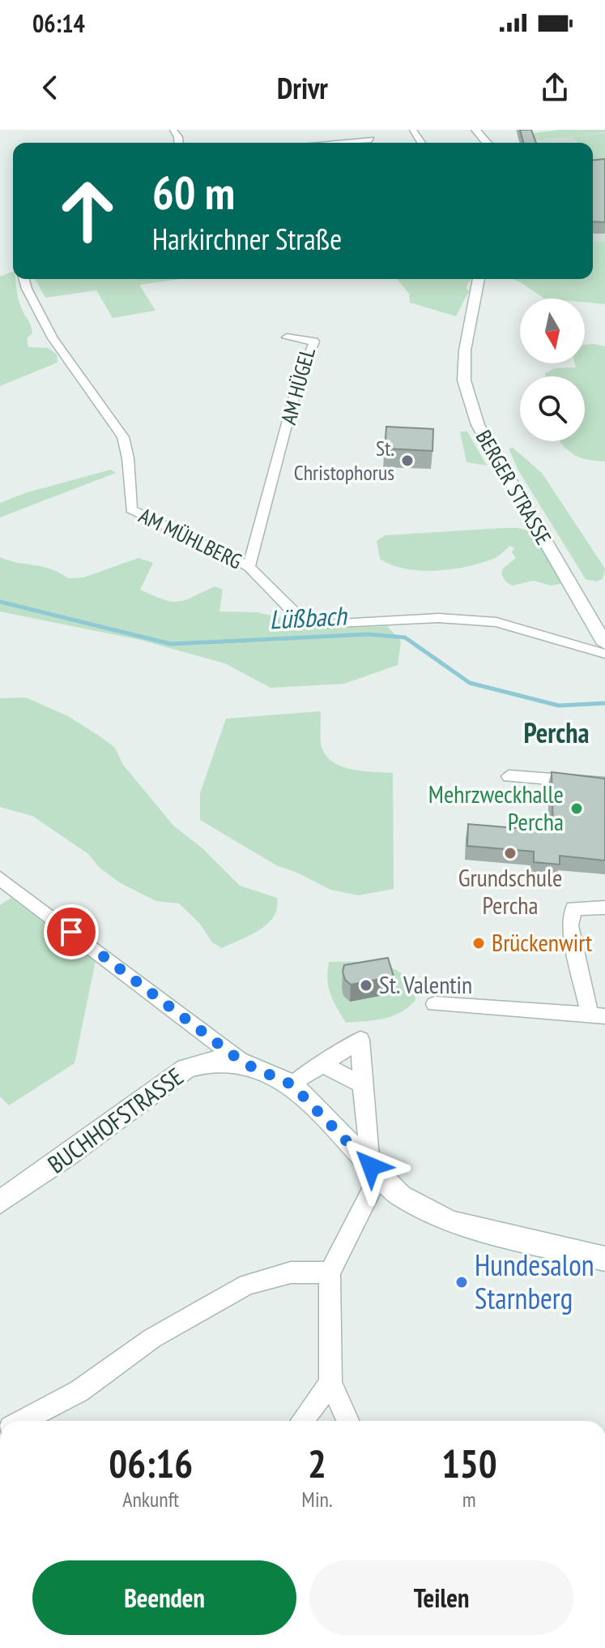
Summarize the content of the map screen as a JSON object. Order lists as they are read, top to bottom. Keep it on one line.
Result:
{"streets":{"main road":["BERGER STRASSE","BUCHHOFSTRASSE"],"street":["AM HÜGEL","AM MÜHLBERG"]},"crossings":[["AM HÜGEL","AM MÜHLBERG"]],"districts":["Percha"],"water":["Lüßbach"],"places":["St. Christophorus","Mehrzweckhalle Percha","Grundschule Percha","Brückenwirt","St. Valentin","Hundesalon Starnberg"],"north":"bottom","page":{"status":"06:14","header":"Drivr","turn":["60 m","Harkirchner Straße"],"eta":["06:16","Ankunft","2","Min.","150","m"],"buttons":["Beenden","Teilen"]}}
